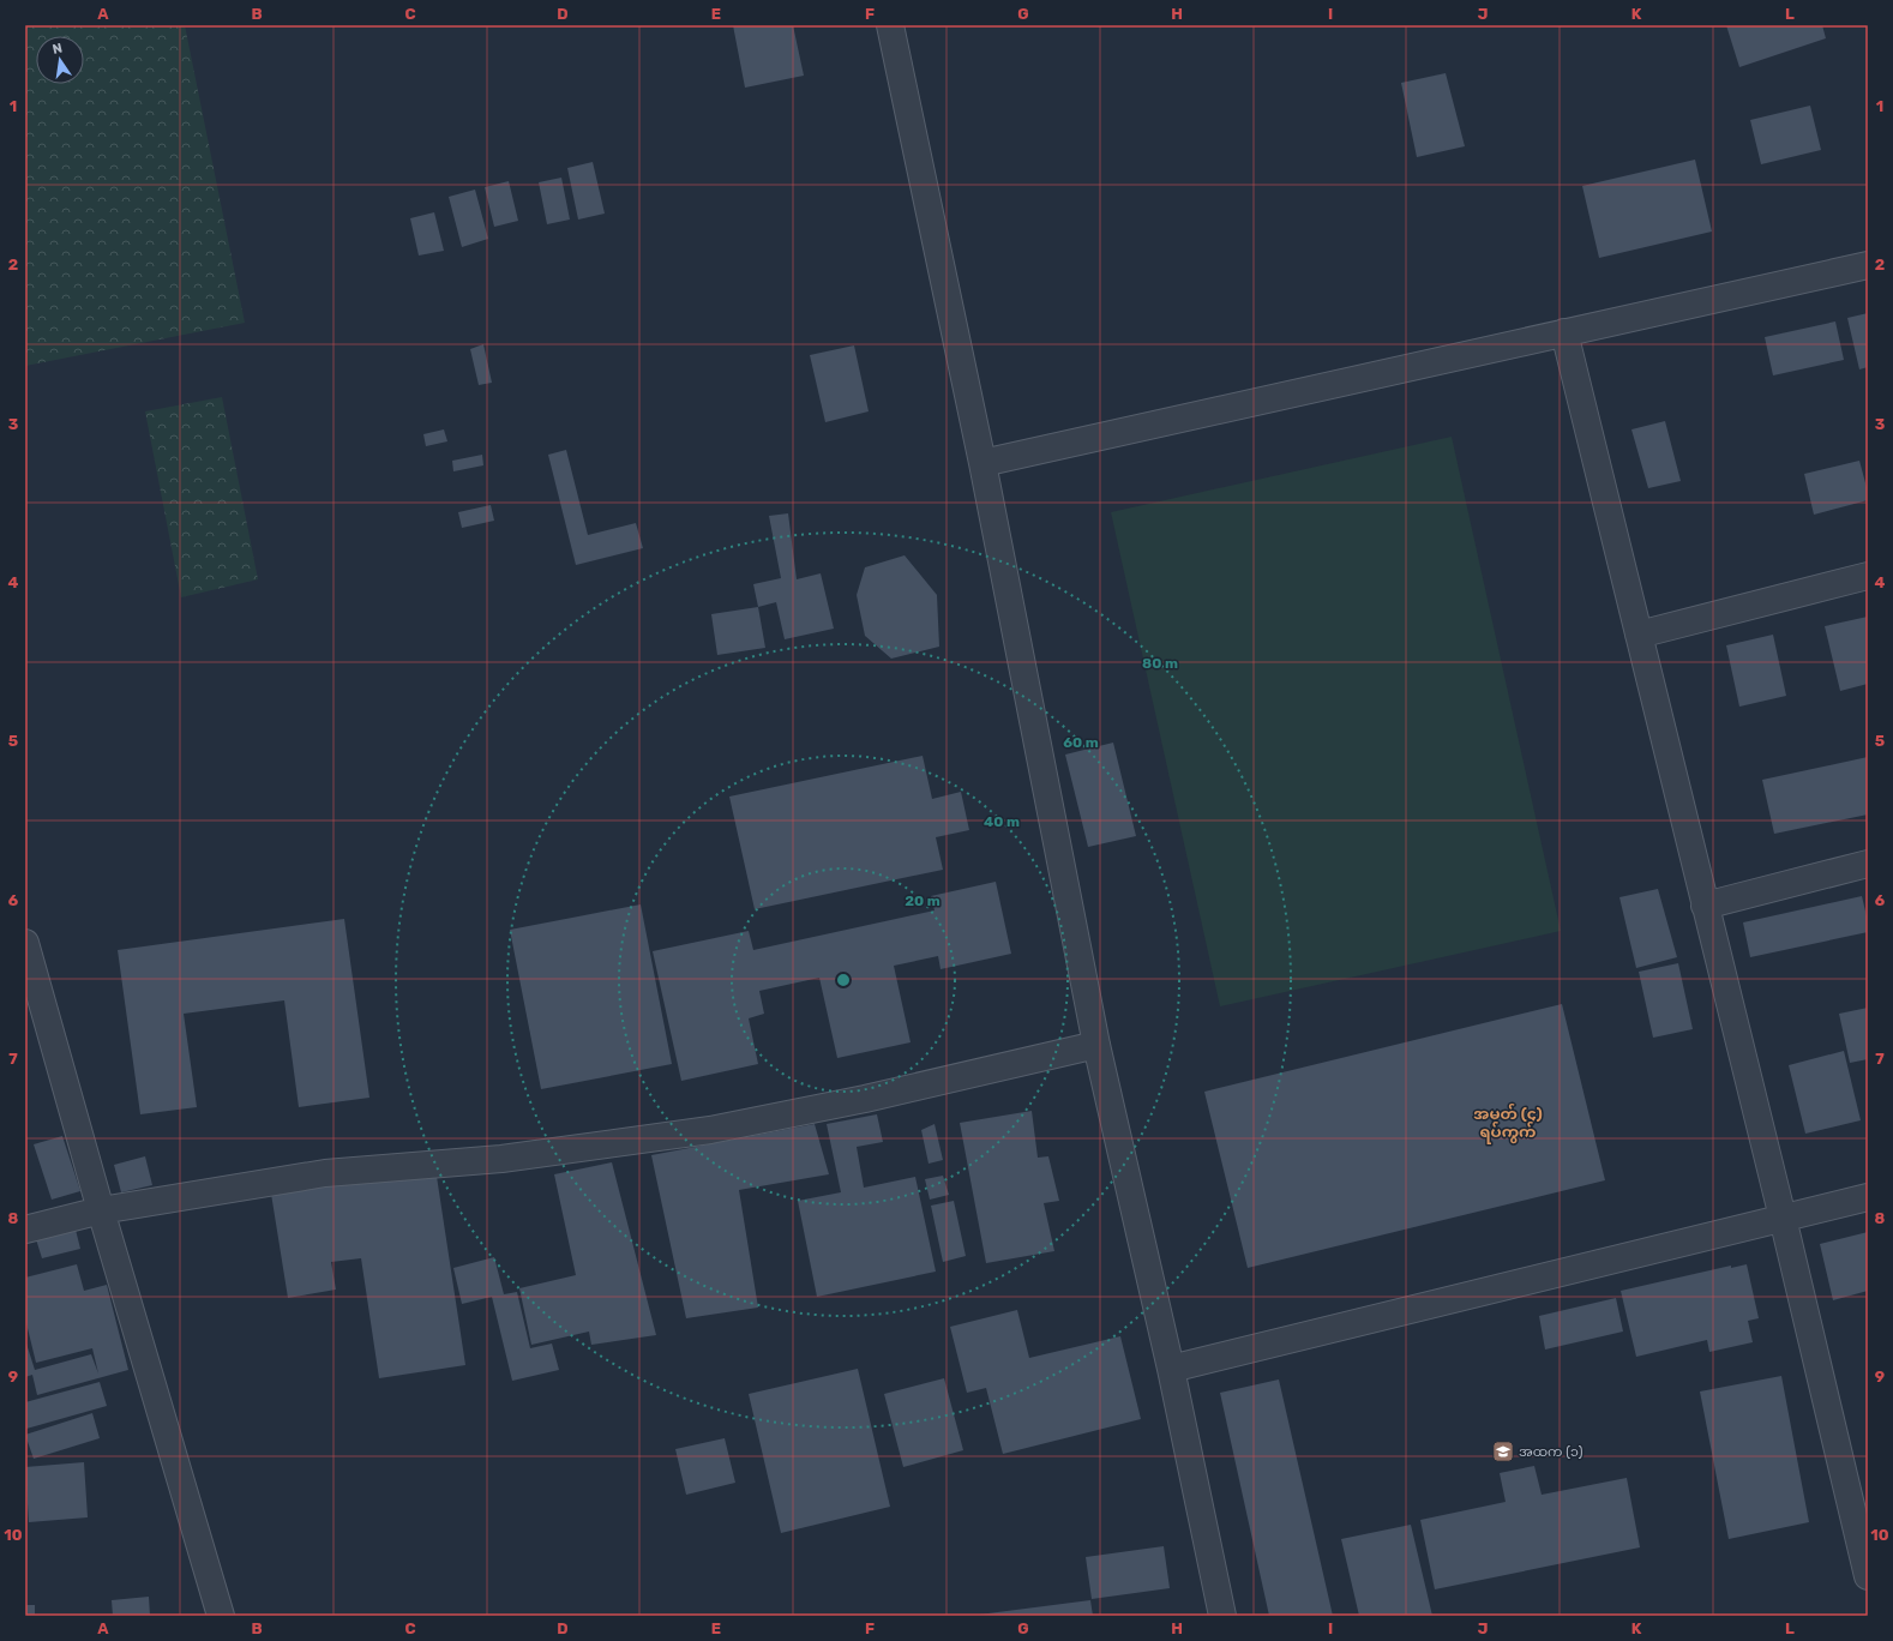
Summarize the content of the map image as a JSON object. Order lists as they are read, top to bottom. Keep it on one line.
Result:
{"districts":["အမှတ် (၄) ရပ်ကွက်"],"places":{"school or university":["အထက (၁)"]},"north":"top","grid":{"columns":["A","B","C","D","E","F","G","H","I","J","K","L"],"rows":["1","2","3","4","5","6","7","8","9","10"]},"rings":["80 m","60 m","40 m","20 m"]}
